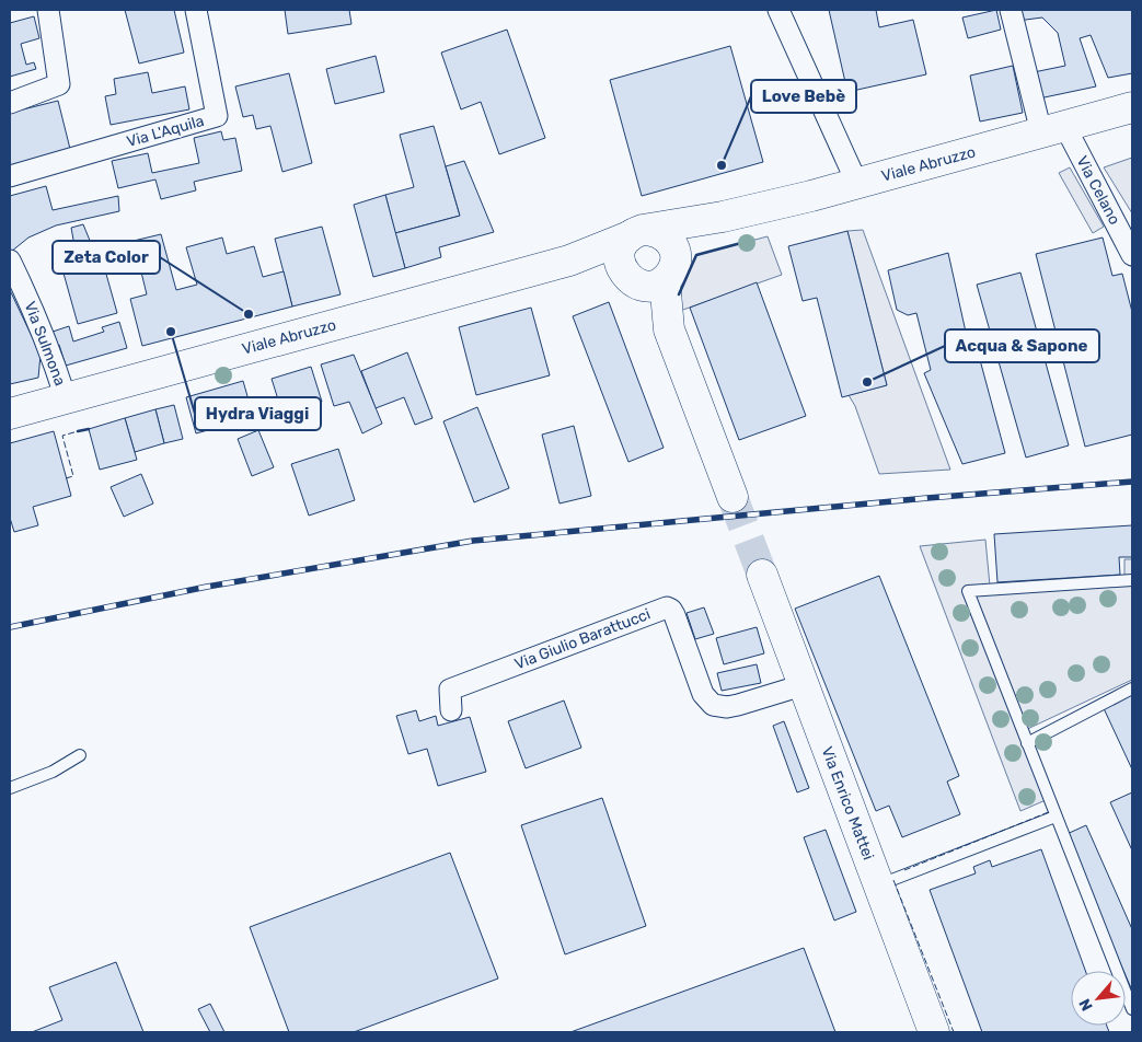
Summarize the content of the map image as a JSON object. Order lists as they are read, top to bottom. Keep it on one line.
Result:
{"streets":{"main road":["Viale Abruzzo","Via Enrico Mattei"],"street":["Via L'Aquila","Via Celano","Via Sulmona","Via Giulio Barattucci"]},"crossings":[["Viale Abruzzo","Via Celano"],["Viale Abruzzo","Via Sulmona"],["Via Giulio Barattucci","Via Enrico Mattei"]],"places":["Love Bebè","Zeta Color","Hydra Viaggi","Acqua & Sapone"],"north":"bottom left"}
